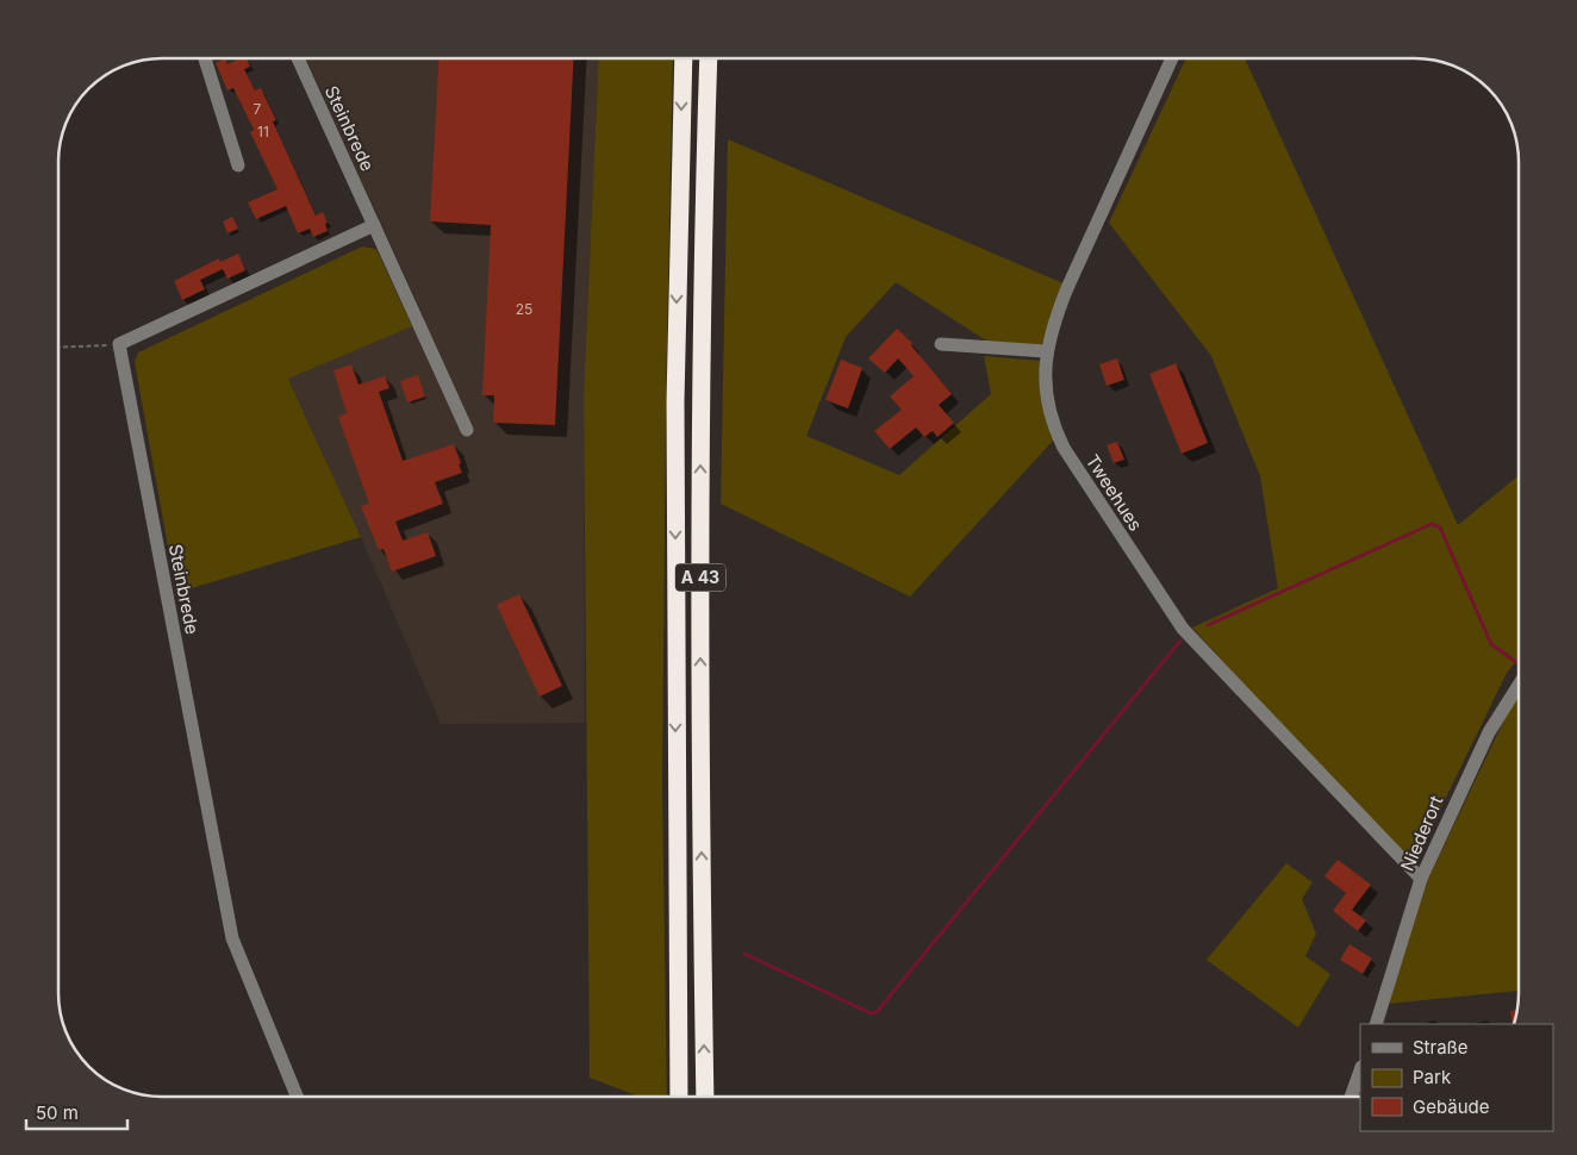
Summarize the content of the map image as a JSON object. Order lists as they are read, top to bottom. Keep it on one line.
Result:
{"streets":{"highway":["A 43"],"street":["Steinbrede","Tweehues","Niederort"]},"crossings":[["Tweehues","Niederort"]],"house_numbers":["7","11","25"],"legend":["Straße","Park","Gebäude"],"scale_bar":"50 m"}
